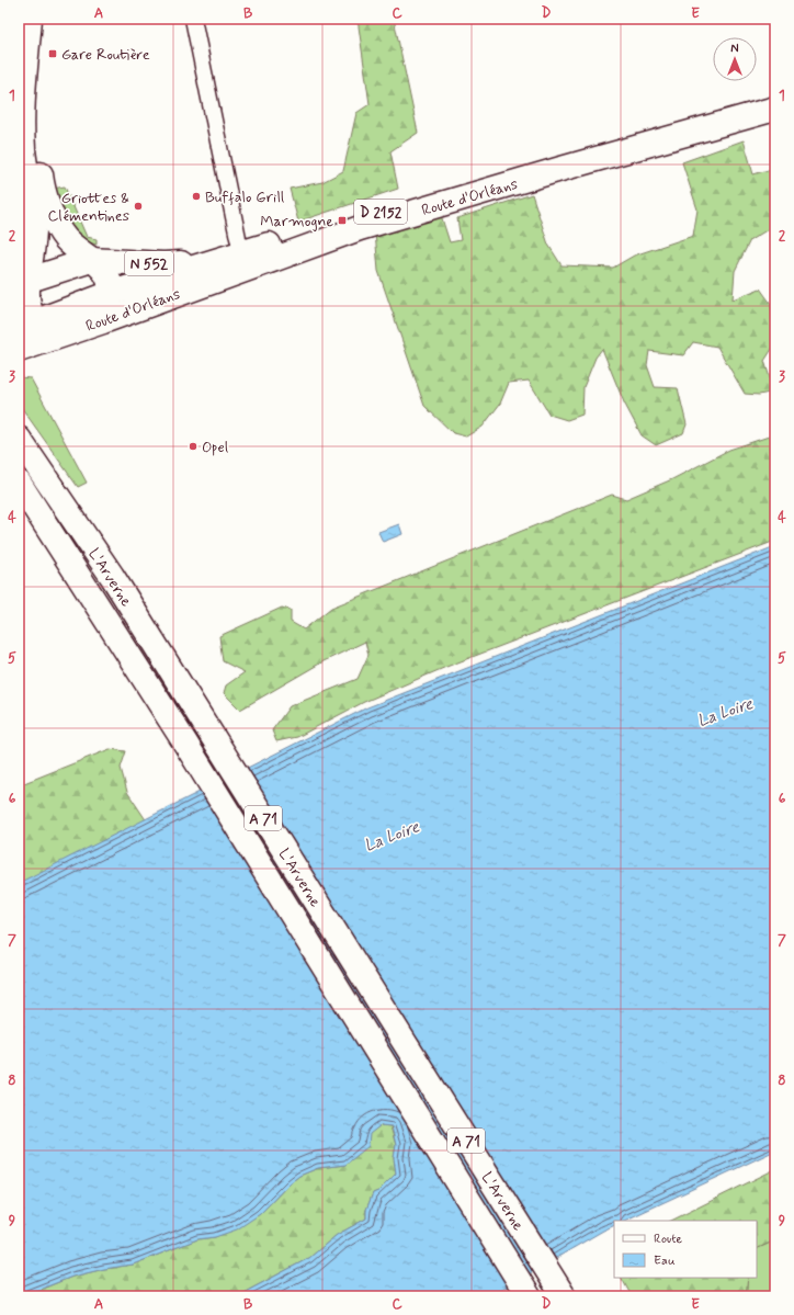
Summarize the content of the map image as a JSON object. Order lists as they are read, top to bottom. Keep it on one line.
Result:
{"streets":{"main road":["Route d'Orléans","D 2152","N 552","L'Arverne","A 71"]},"crossings":[["Route d'Orléans","N 552"]],"water":["La Loire"],"places":{"transit":["Gare Routière","Marmogne"],"other":["Buffalo Grill","Griottes & Clémentines","Opel"]},"legend":["Route","Eau"],"north":"top","grid":{"columns":["A","B","C","D","E"],"rows":["1","2","3","4","5","6","7","8","9"]}}
